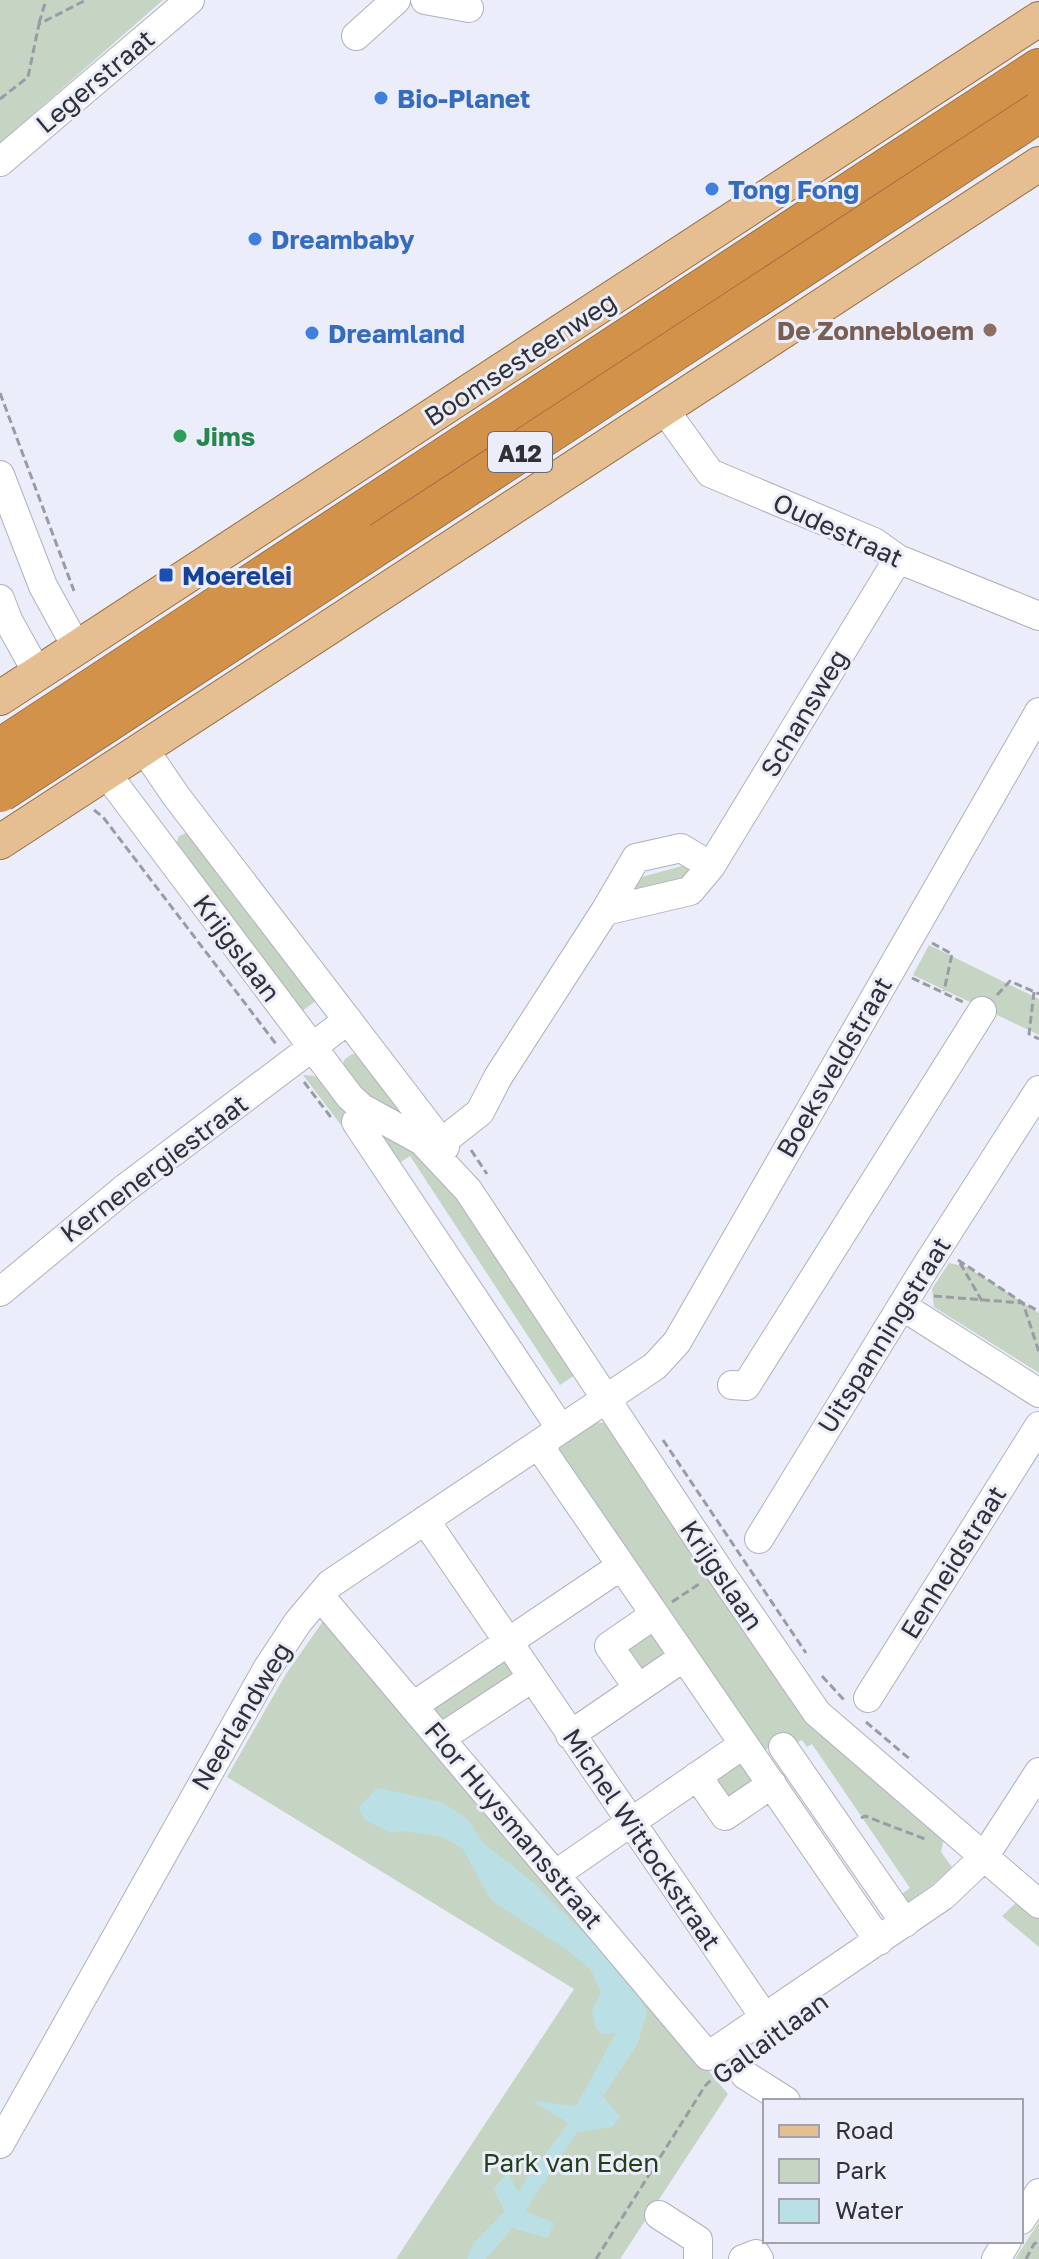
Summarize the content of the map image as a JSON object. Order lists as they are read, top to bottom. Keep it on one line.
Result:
{"streets":{"highway":["A12"],"main road":["Boomsesteenweg","Krijgslaan"],"street":["Legerstraat","Oudestraat","Schansweg","Boeksveldstraat","Kernenergiestraat","Uitspanningstraat","Eenheidstraat","Neerlandweg","Flor Huysmansstraat","Michel Wittockstraat"],"path":["Gallaitlaan"]},"crossings":[["Boomsesteenweg","Krijgslaan"],["Oudestraat","Schansweg"],["Krijgslaan","Boeksveldstraat"],["Krijgslaan","Kernenergiestraat"],["Krijgslaan","Uitspanningstraat"],["Krijgslaan","Neerlandweg"],["Boeksveldstraat","Neerlandweg"],["Neerlandweg","Flor Huysmansstraat"],["Neerlandweg","Michel Wittockstraat"],["Flor Huysmansstraat","Gallaitlaan"]],"parks":["Park van Eden"],"places":{"other":["Bio-Planet","Tong Fong","Dreambaby","De Zonnebloem","Dreamland","Jims"],"transit":["Moerelei"]},"legend":["Road","Park","Water"]}
